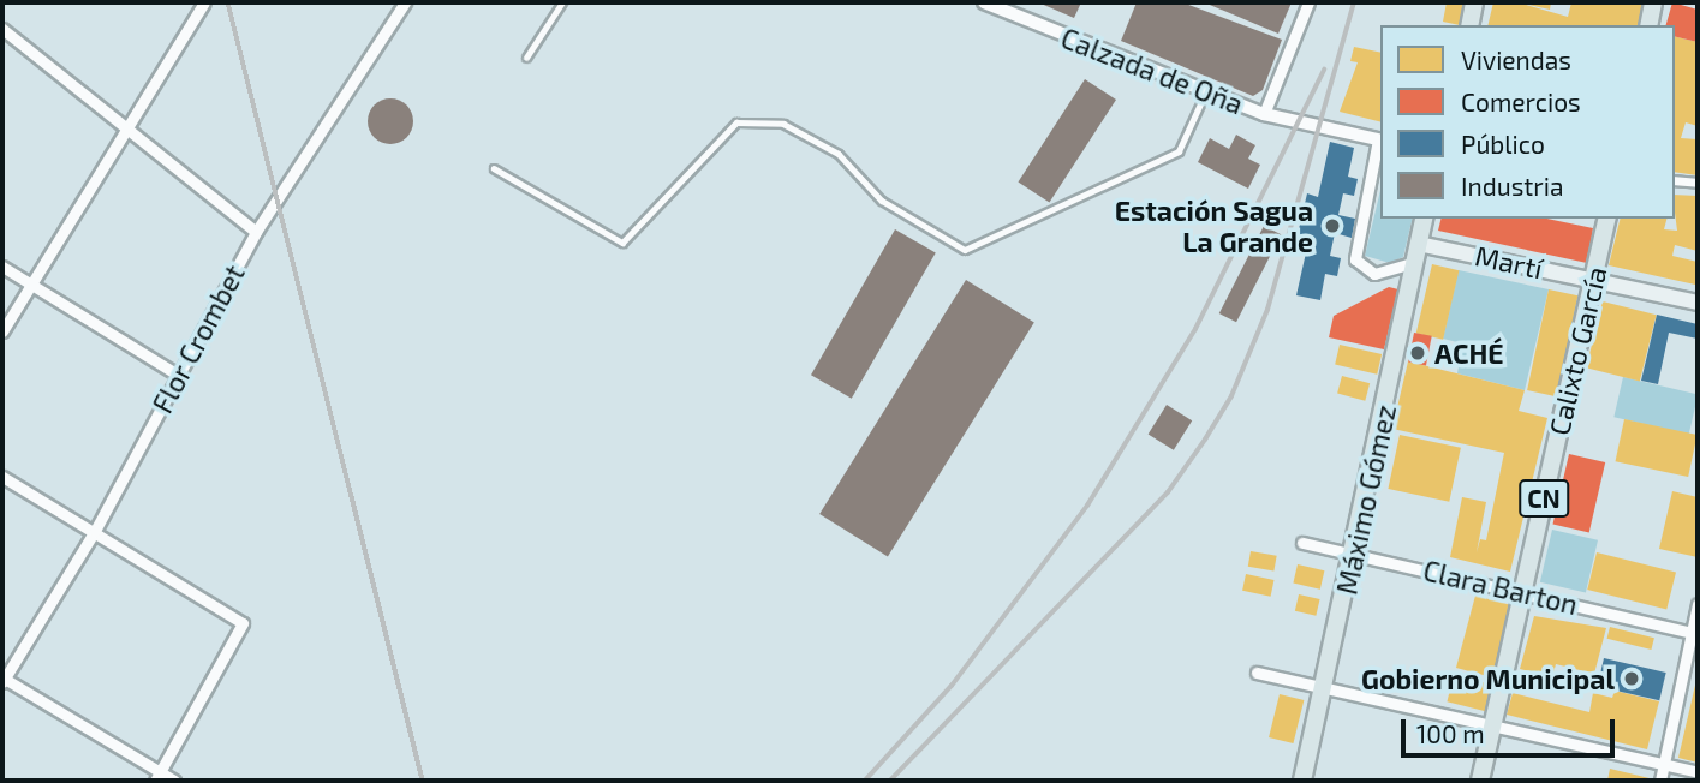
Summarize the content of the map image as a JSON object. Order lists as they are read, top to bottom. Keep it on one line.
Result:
{"streets":{"main road":["Martí","Calixto García","CN","Máximo Gómez"],"street":["Calzada de Oña","Flor Crombet","Clara Barton"]},"crossings":[["Martí","Calixto García"],["Martí","Máximo Gómez"],["Calixto García","Clara Barton"],["Máximo Gómez","Clara Barton"]],"places":["Estación Sagua La Grande","ACHÉ","Gobierno Municipal"],"legend":["Viviendas","Comercios","Público","Industria"],"scale_bar":"100 m"}
